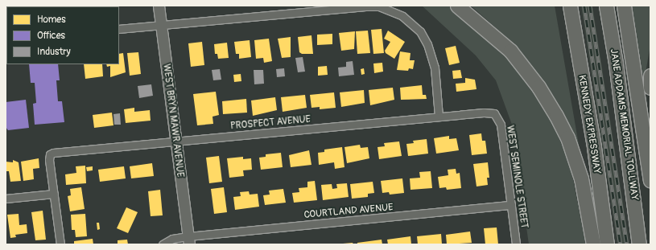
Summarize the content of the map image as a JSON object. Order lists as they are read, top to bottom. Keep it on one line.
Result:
{"streets":{"highway":["KENNEDY EXPRESSWAY","JANE ADDAMS MEMORIAL TOLLWAY"],"street":["WEST BRYN MAWR AVENUE","PROSPECT AVENUE","WEST SEMINOLE STREET","COURTLAND AVENUE"]},"crossings":[["WEST BRYN MAWR AVENUE","PROSPECT AVENUE"],["WEST BRYN MAWR AVENUE","COURTLAND AVENUE"],["PROSPECT AVENUE","WEST SEMINOLE STREET"],["WEST SEMINOLE STREET","COURTLAND AVENUE"]],"legend":["Homes","Offices","Industry"]}
